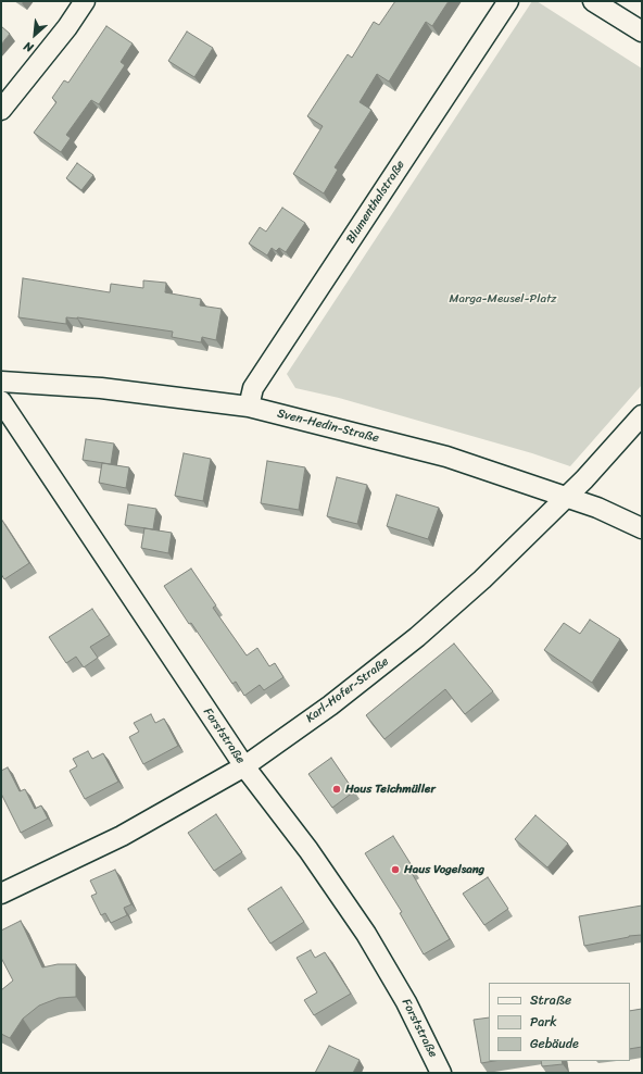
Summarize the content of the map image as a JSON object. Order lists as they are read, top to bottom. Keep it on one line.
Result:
{"streets":{"street":["Blumenthalstraße","Sven-Hedin-Straße","Karl-Hofer-Straße","Forststraße"]},"crossings":[["Blumenthalstraße","Sven-Hedin-Straße"],["Sven-Hedin-Straße","Karl-Hofer-Straße"],["Karl-Hofer-Straße","Forststraße"]],"parks":["Marga-Meusel-Platz"],"places":["Haus Teichmüller","Haus Vogelsang"],"legend":["Straße","Park","Gebäude"],"north":"bottom left"}
